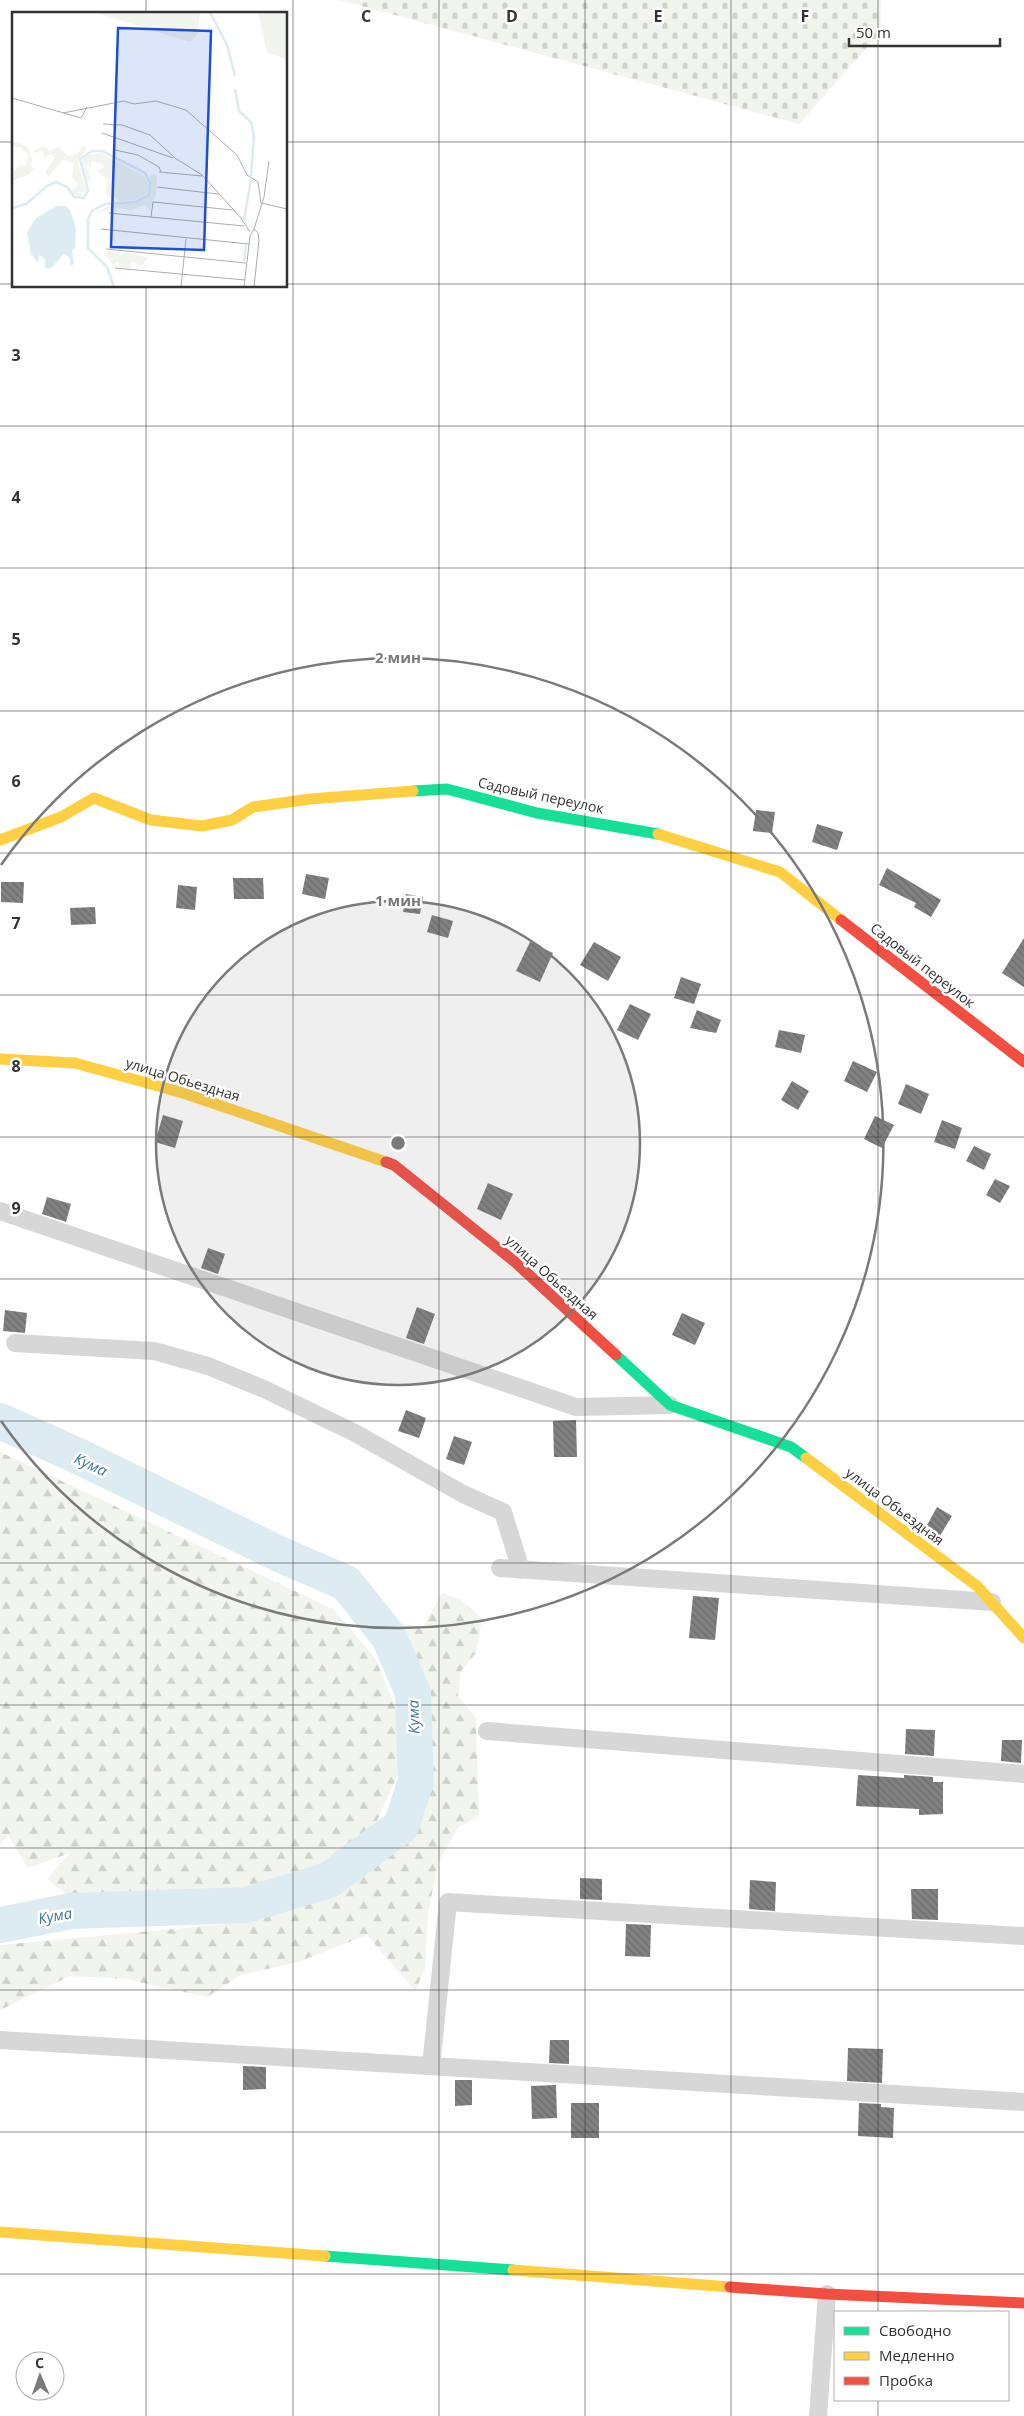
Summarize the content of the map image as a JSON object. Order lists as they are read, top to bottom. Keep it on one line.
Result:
{"streets":{"street":["Садовый переулок","улица Обьездная"]},"water":["Кума"],"legend":["Свободно","Медленно","Пробка"],"scale_bar":"50 m","north":"top","grid":{"columns":["C","D","E","F"],"rows":["3","4","5","6","7","8","9"]},"rings":["2 мин","1 мин"]}
